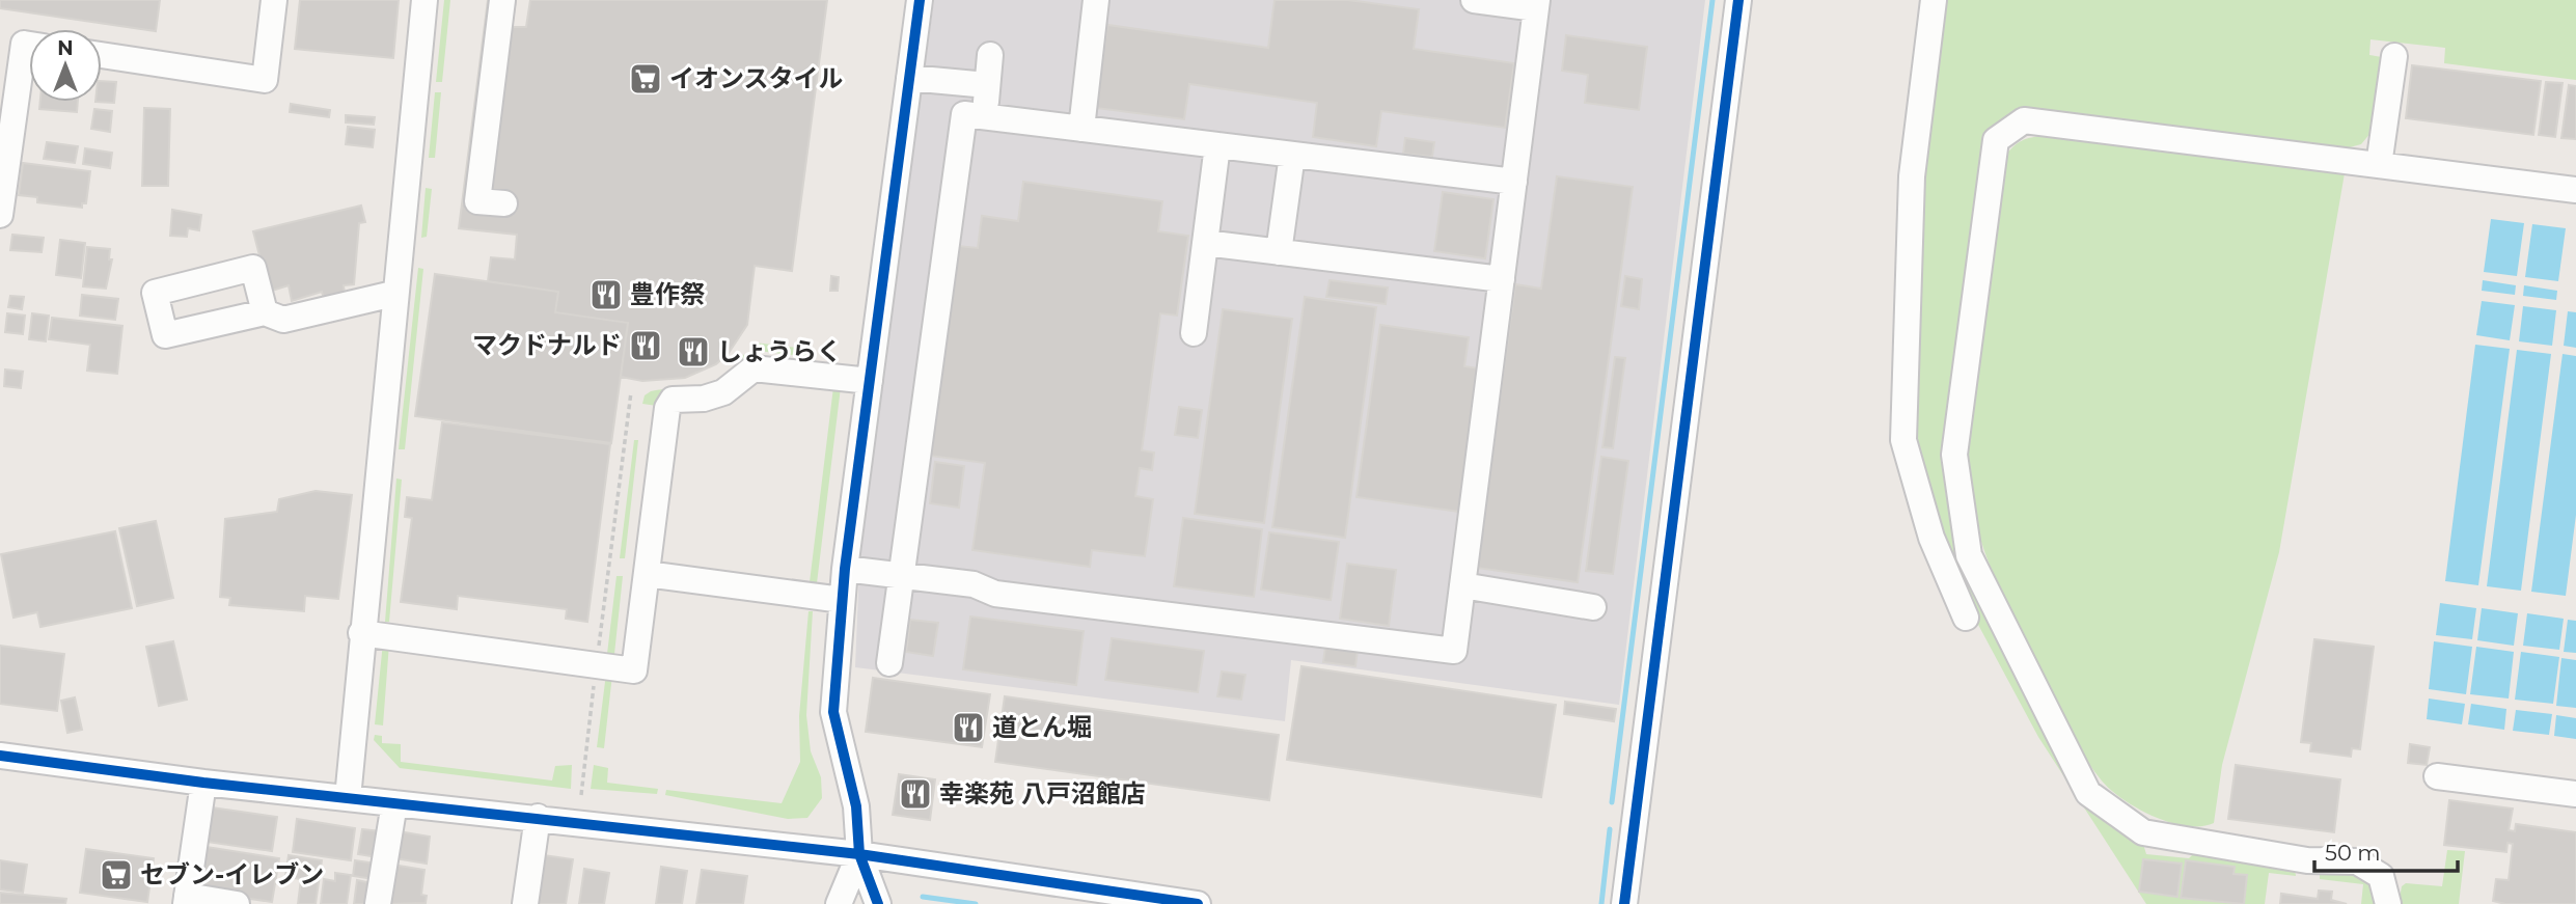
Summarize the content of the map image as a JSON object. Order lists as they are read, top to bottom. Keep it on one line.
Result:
{"places":{"supermarket":["イオンスタイル","セブン-イレブン"],"restaurant":["豊作祭","マクドナルド","しょうらく","道とん堀","幸楽苑 八戸沼館店"]},"scale_bar":"50 m","north":"top"}
